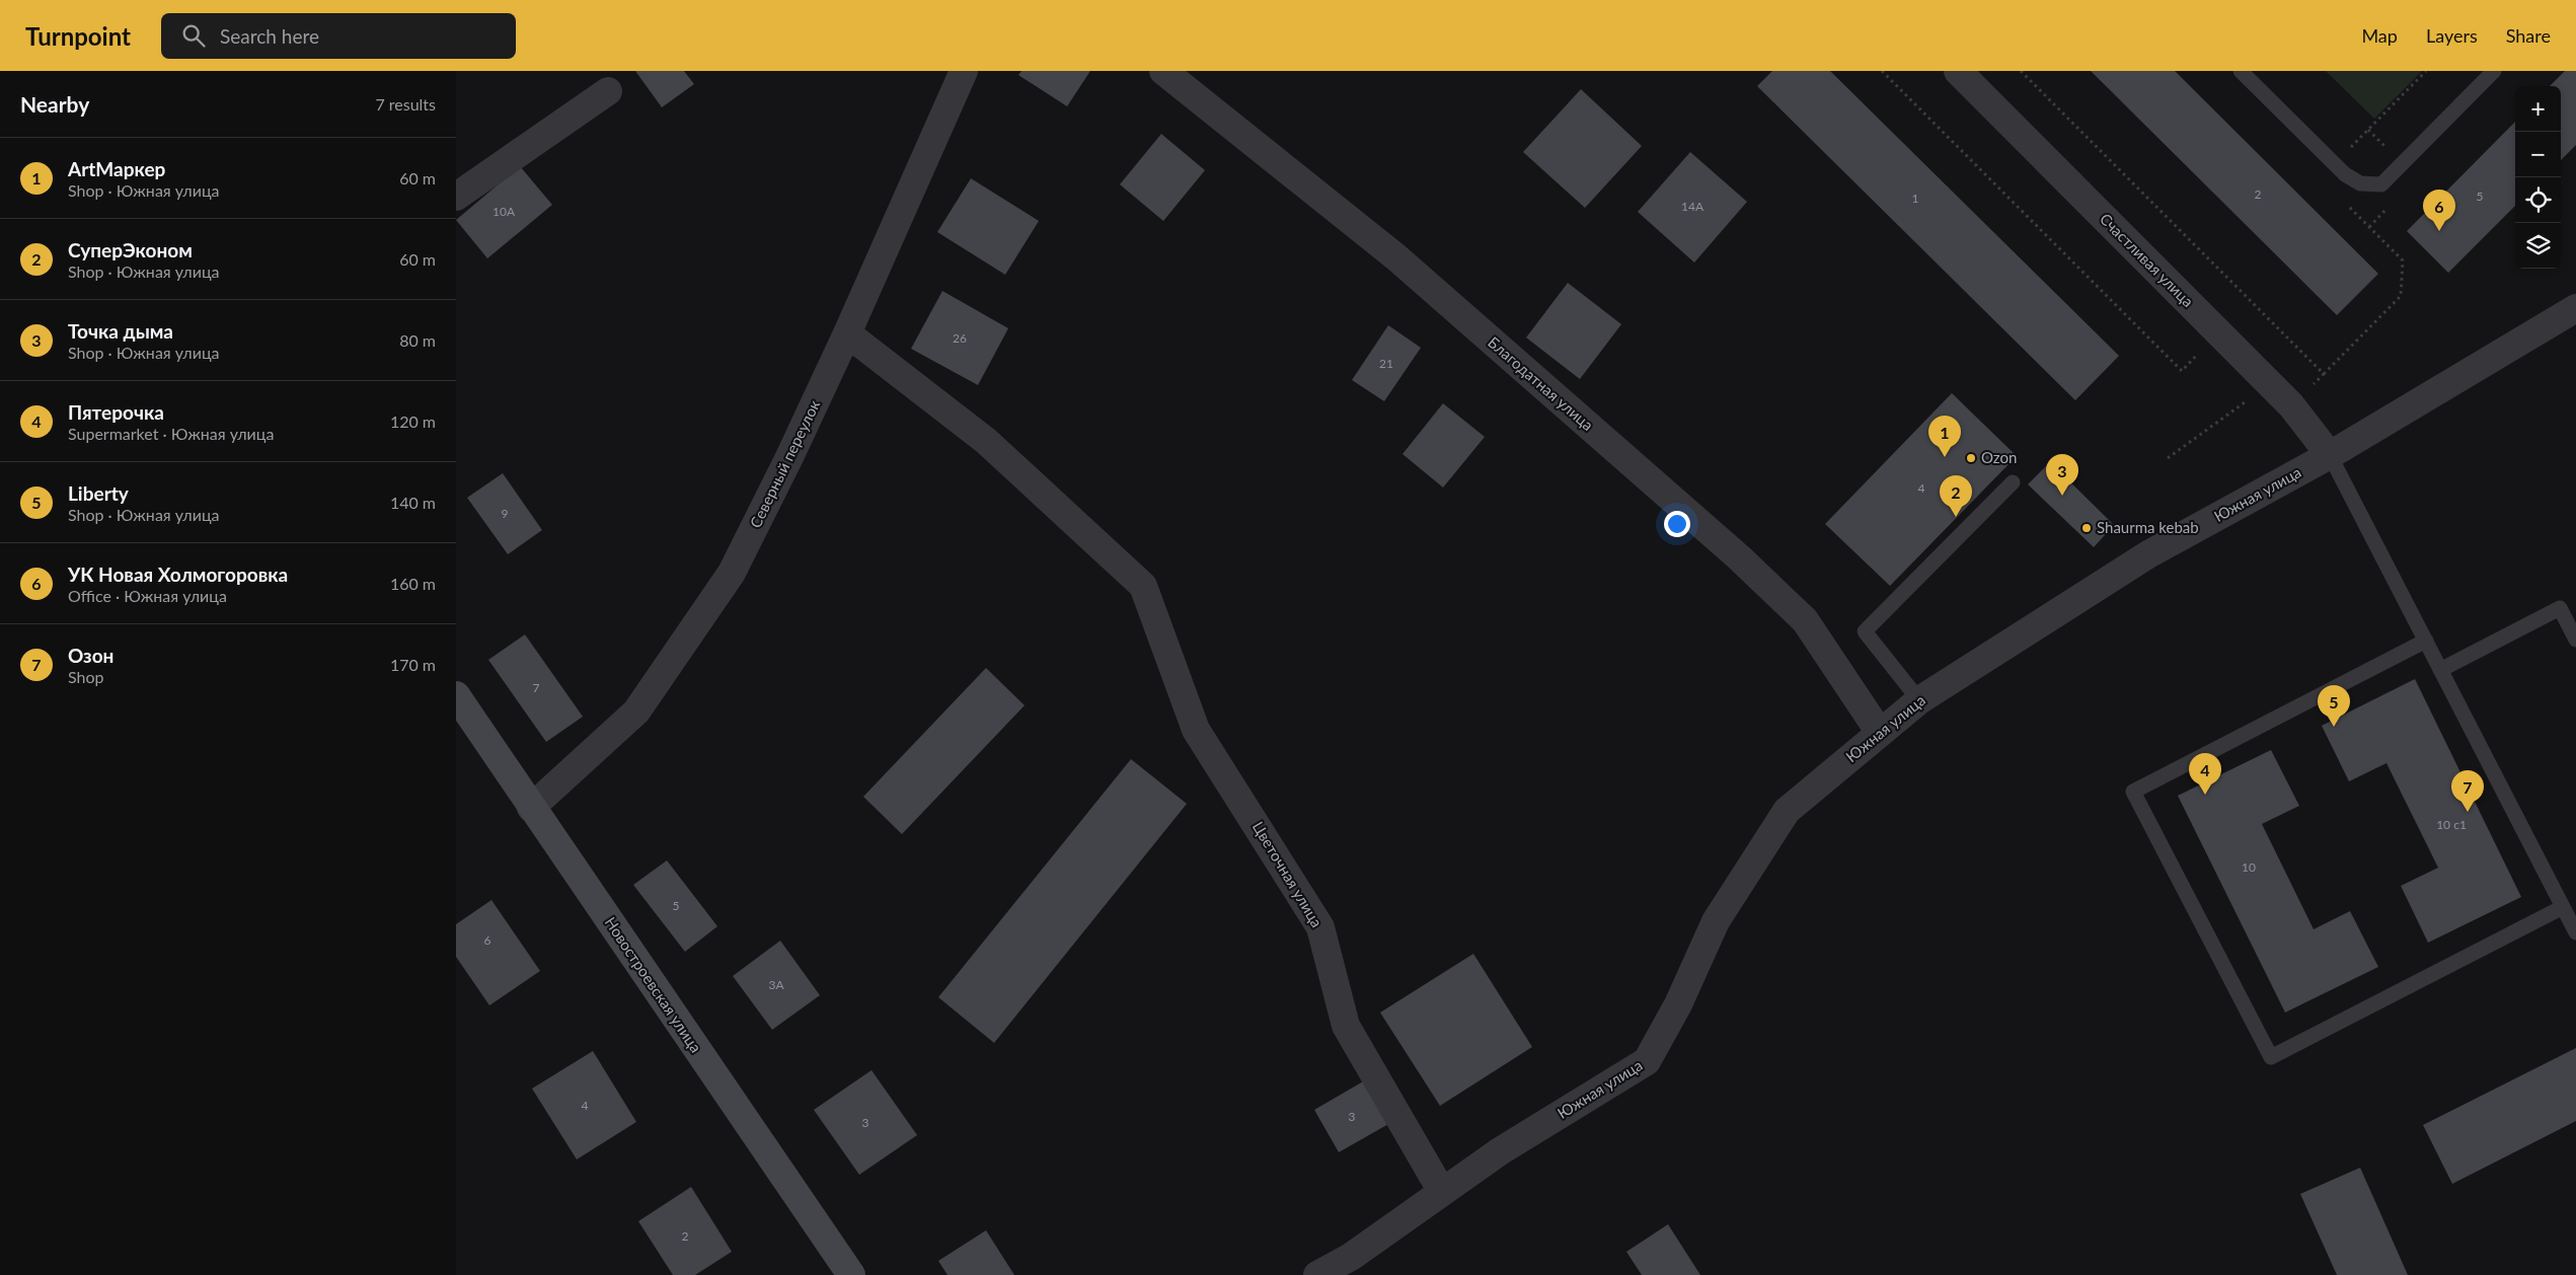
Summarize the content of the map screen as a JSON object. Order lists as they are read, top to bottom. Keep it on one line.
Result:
{"streets":{"main road":["Новостроевская улица"],"street":["Счастливая улица","Благодатная улица","Северный переулок","Южная улица","Цветочная улица"]},"crossings":[["Счастливая улица","Южная улица"],["Благодатная улица","Южная улица"],["Северный переулок","Цветочная улица"],["Северный переулок","Новостроевская улица"],["Южная улица","Цветочная улица"]],"places":["Ozon","Shaurma kebab"],"house_numbers":["2","5","1","14А","10А","26","21","4","9","7","10 с1","10","5","6","3А","4","3","3","2"],"page":{"header":"Turnpoint","search":"Search here","nav":["Map","Layers","Share"],"heading":["Nearby","7 results"],"map_buttons":["+","−"],"list":[{"mark":"1","name":"ArtМаркер","note":"Shop · Южная улица","value":"60 m"},{"mark":"2","name":"СуперЭконом","note":"Shop · Южная улица","value":"60 m"},{"mark":"3","name":"Точка дыма","note":"Shop · Южная улица","value":"80 m"},{"mark":"4","name":"Пятерочка","note":"Supermarket · Южная улица","value":"120 m"},{"mark":"5","name":"Liberty","note":"Shop · Южная улица","value":"140 m"},{"mark":"6","name":"УК Новая Холмогоровка","note":"Office · Южная улица","value":"160 m"},{"mark":"7","name":"Озон","note":"Shop","value":"170 m"}],"pins":["6","1","3","2","5","4","7"]}}
